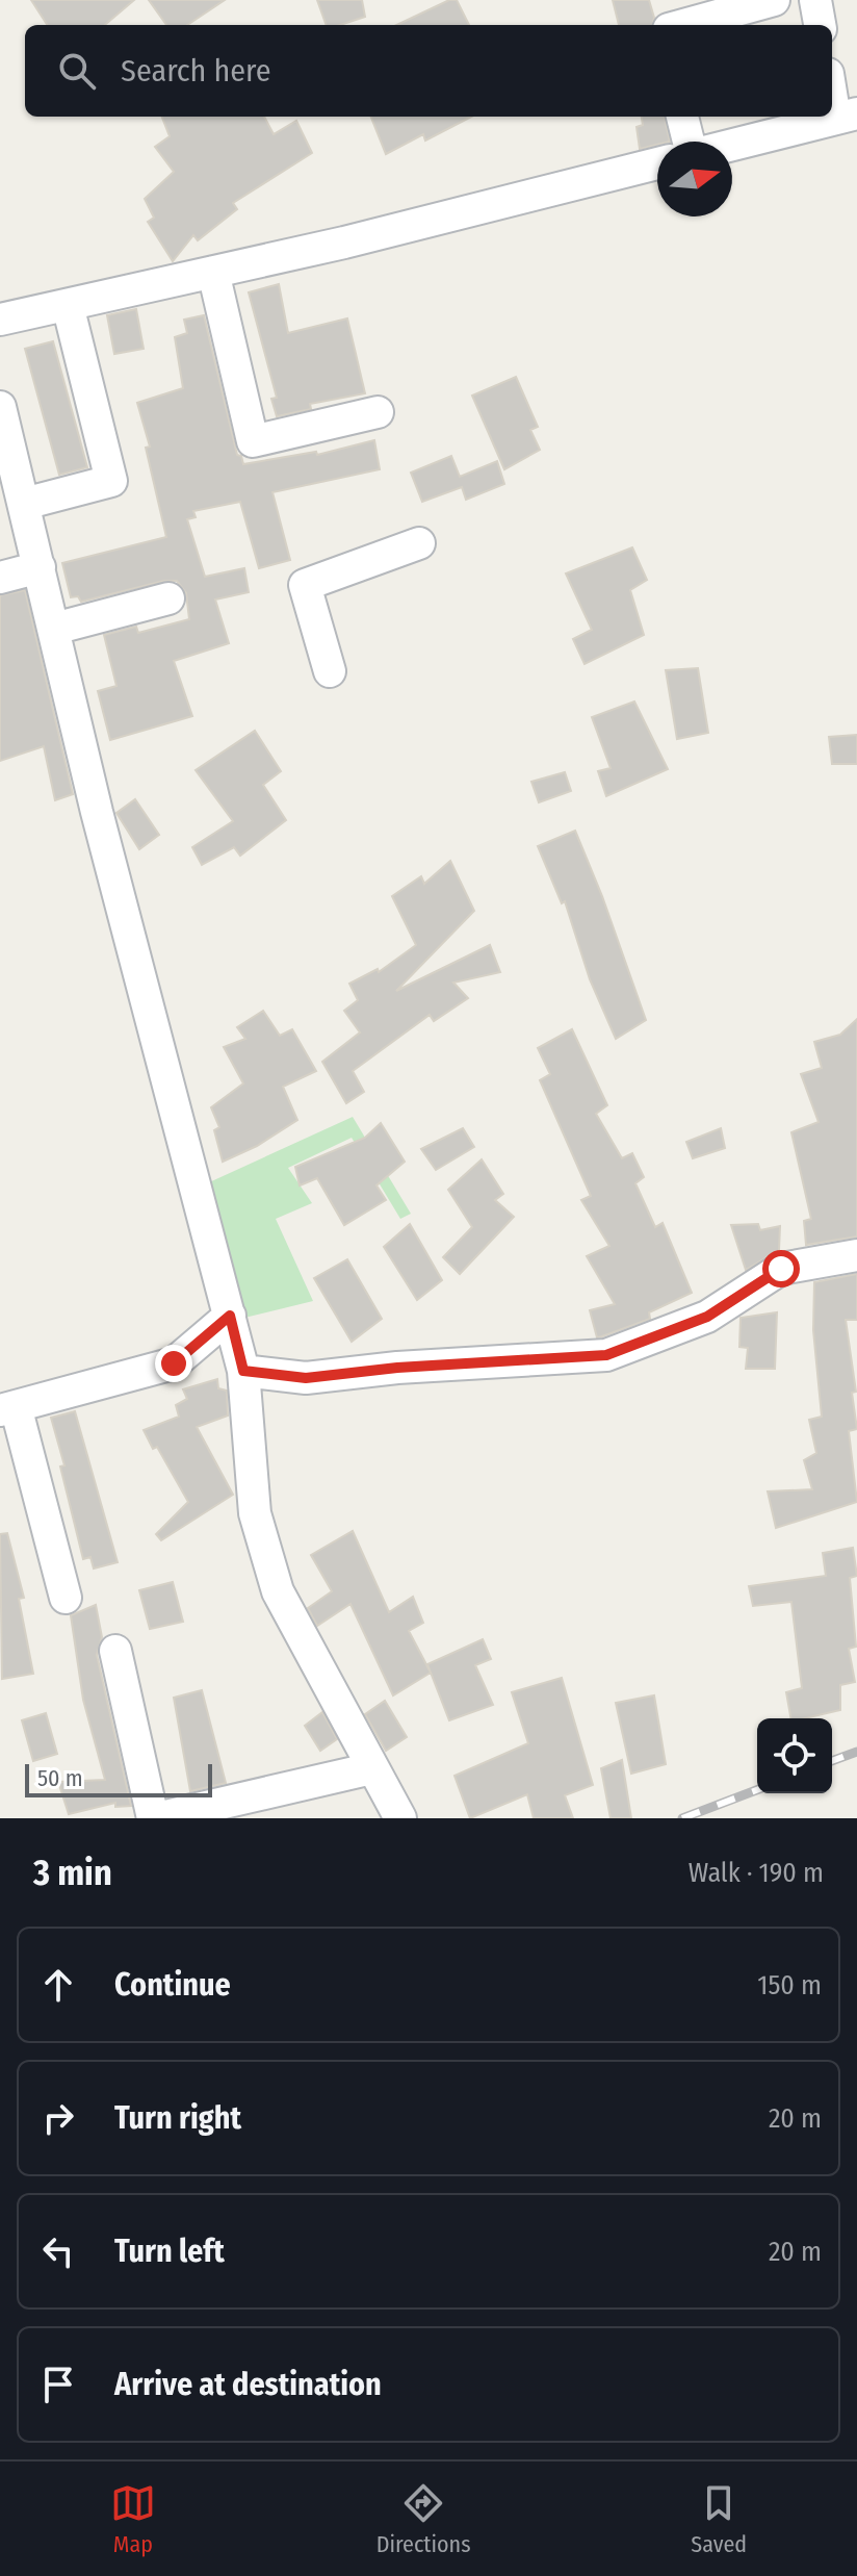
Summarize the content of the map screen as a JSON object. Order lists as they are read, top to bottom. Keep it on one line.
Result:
{"scale_bar":"50 m","north":"right","page":{"search":"Search here","scale":"50 m","heading":["3 min","Walk · 190 m"],"list":[["Continue","150 m"],["Turn right","20 m"],["Turn left","20 m"],"Arrive at destination"],"nav":["Map","Directions","Saved"]}}
